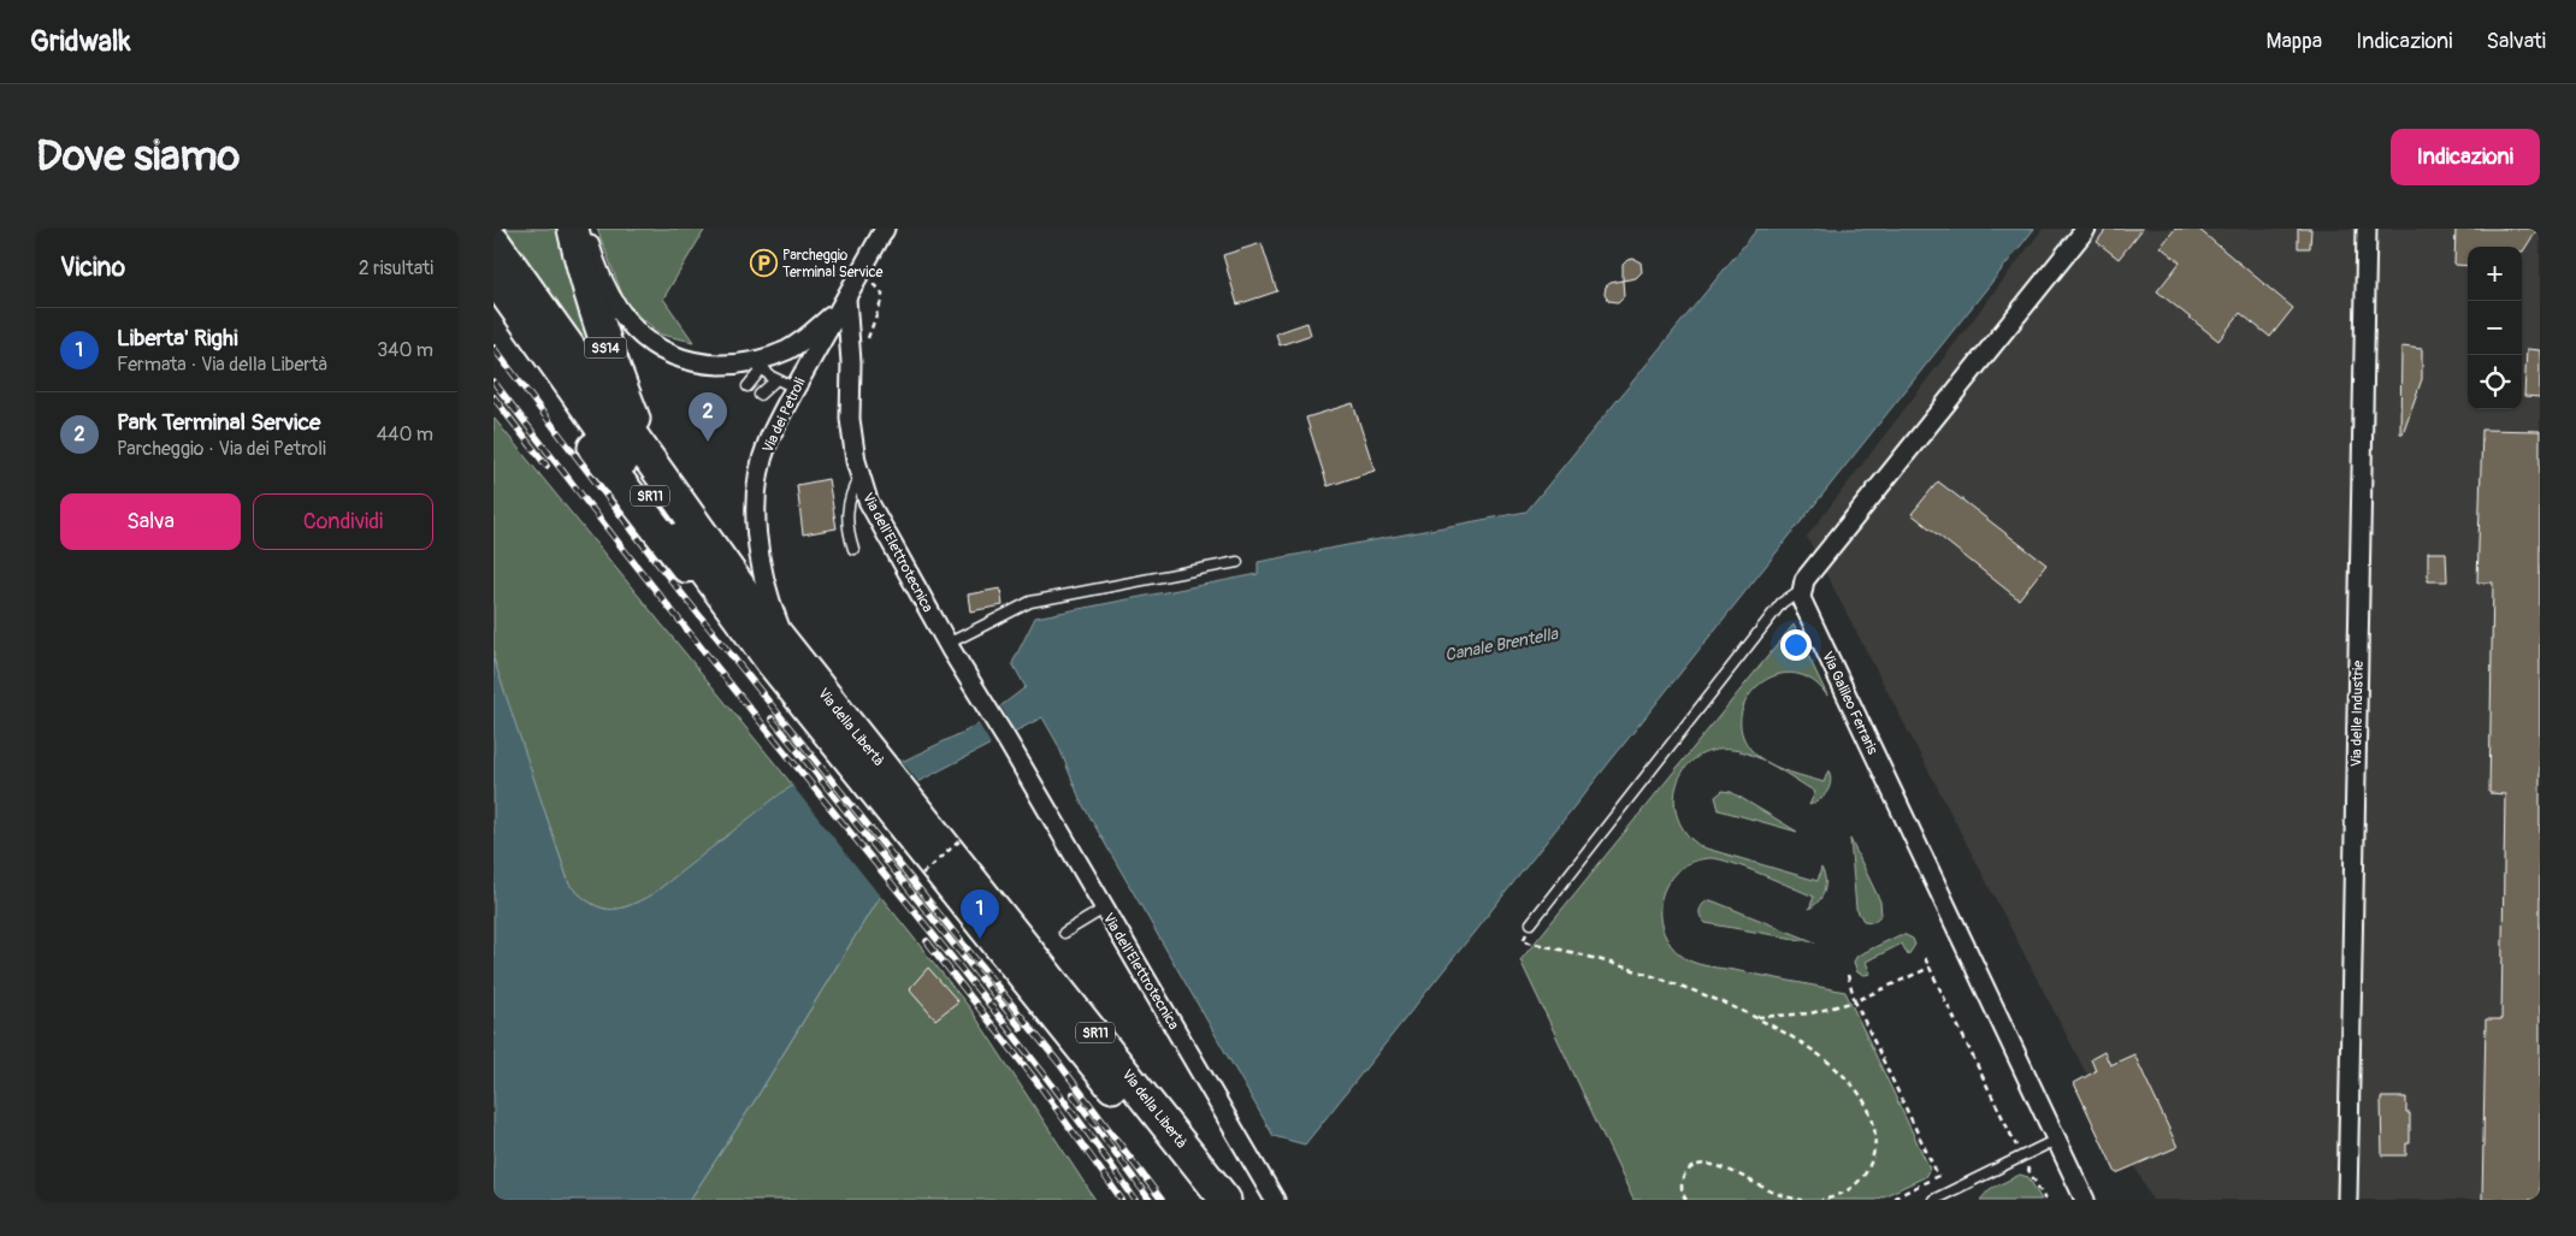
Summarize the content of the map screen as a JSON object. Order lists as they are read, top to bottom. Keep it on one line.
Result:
{"streets":{"highway":["SS14","SR11","Via della Libertà"],"street":["Via dei Petroli","Via dell'Elettrotecnica","Via Galileo Ferraris","Via delle Industrie"]},"crossings":[["SS14","Via della Libertà"],["Via dei Petroli","Via dell'Elettrotecnica"],["Via dei Petroli","Via della Libertà"]],"water":["Canale Brentella"],"places":{"parking":["Parcheggio Terminal Service"]},"page":{"header":"Gridwalk","nav":["Mappa","Indicazioni","Salvati"],"buttons":["Indicazioni",["Salva","Condividi"]],"title":"Dove siamo","heading":["Vicino","2 risultati"],"map_buttons":["+","−"],"list":[{"mark":"1","name":"Liberta' Righi","note":"Fermata · Via della Libertà","value":"340 m"},{"mark":"2","name":"Park Terminal Service","note":"Parcheggio · Via dei Petroli","value":"440 m"}],"pins":["2","1"]}}
